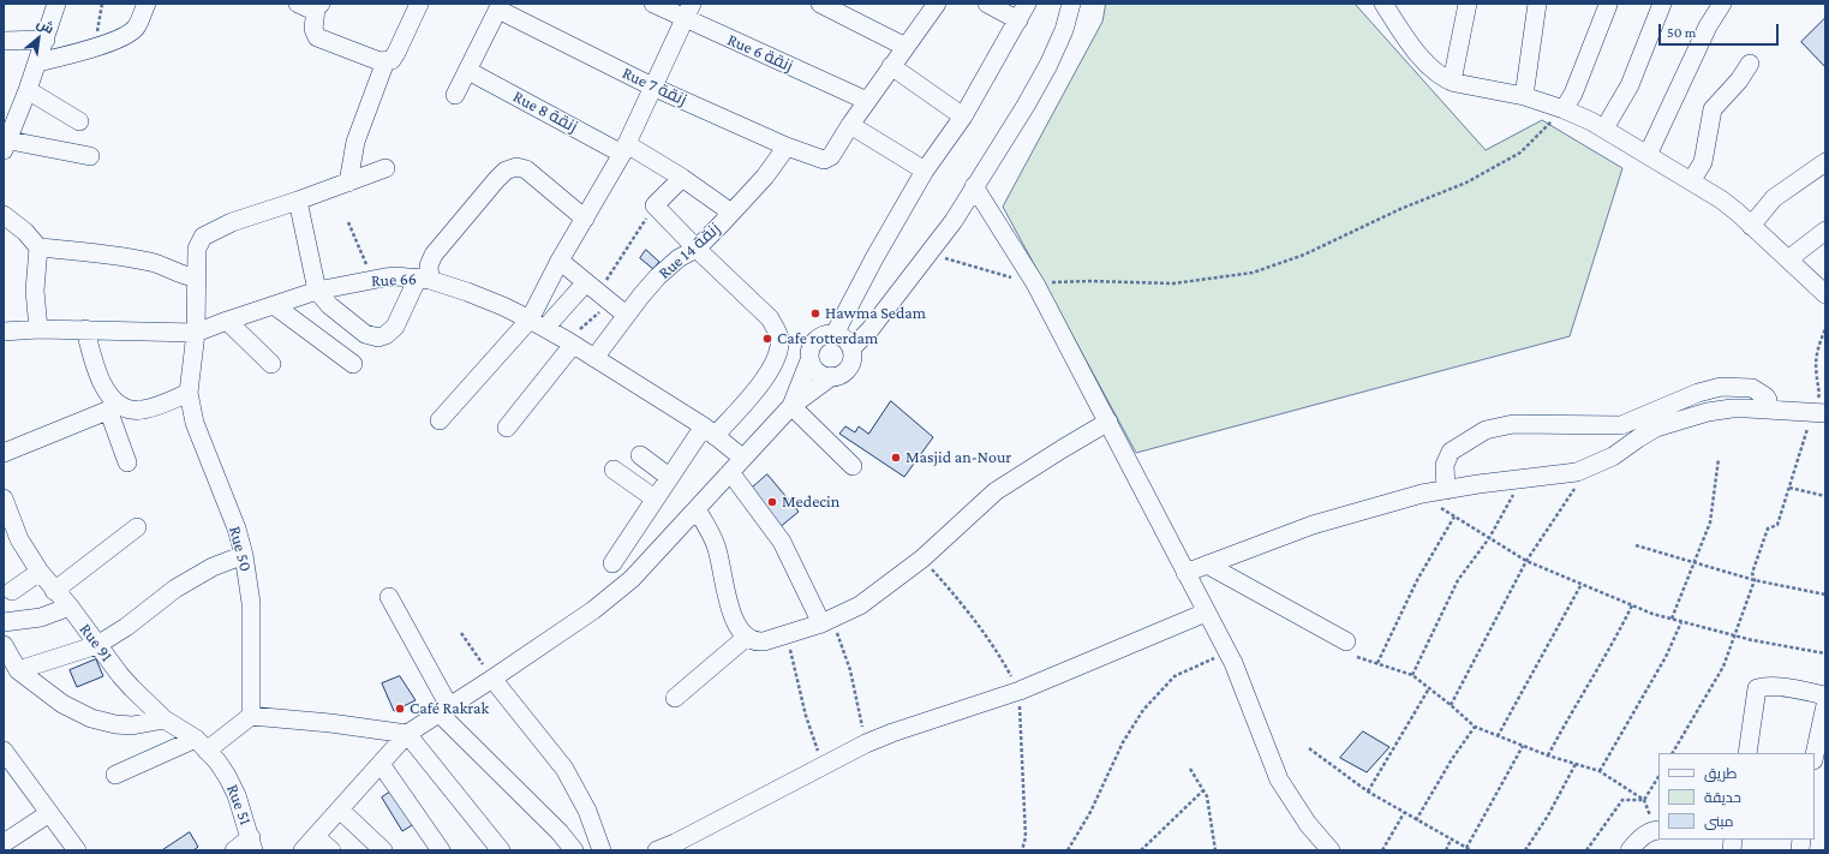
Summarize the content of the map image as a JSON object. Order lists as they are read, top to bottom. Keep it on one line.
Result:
{"streets":{"street":["Rue 6 زنقة","Rue 7 زنقة","Rue 8 زنقة","Rue 14 زنقة","Rue 66","Rue 50","Rue 91","Rue 51"]},"crossings":[["Rue 7 زنقة","Rue 14 زنقة"],["Rue 8 زنقة","Rue 14 زنقة"],["Rue 14 زنقة","Rue 66"],["Rue 66","Rue 50"],["Rue 91","Rue 51"]],"places":["Hawma Sedam","Cafe rotterdam","Masjid an-Nour","Medecin","Café Rakrak"],"legend":["طريق","حديقة","مبنى"],"scale_bar":"50 m","north":"top right"}
